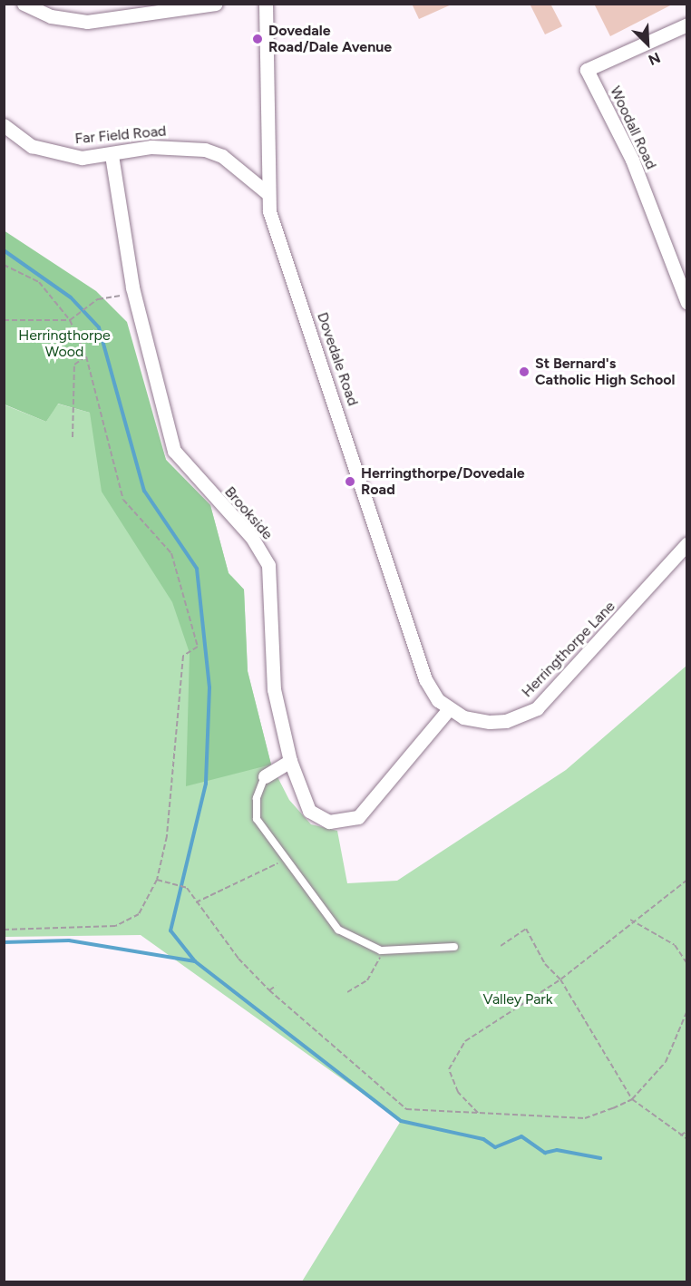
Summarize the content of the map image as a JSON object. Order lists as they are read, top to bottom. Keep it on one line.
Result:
{"streets":{"street":["Woodall Road","Far Field Road","Dovedale Road","Brookside","Herringthorpe Lane"]},"crossings":[["Far Field Road","Dovedale Road"],["Far Field Road","Brookside"],["Dovedale Road","Brookside"],["Dovedale Road","Herringthorpe Lane"],["Brookside","Herringthorpe Lane"]],"parks":["Herringthorpe Wood","Valley Park"],"places":["Dovedale Road/Dale Avenue","St Bernard's Catholic High School","Herringthorpe/Dovedale Road"],"north":"bottom right"}
